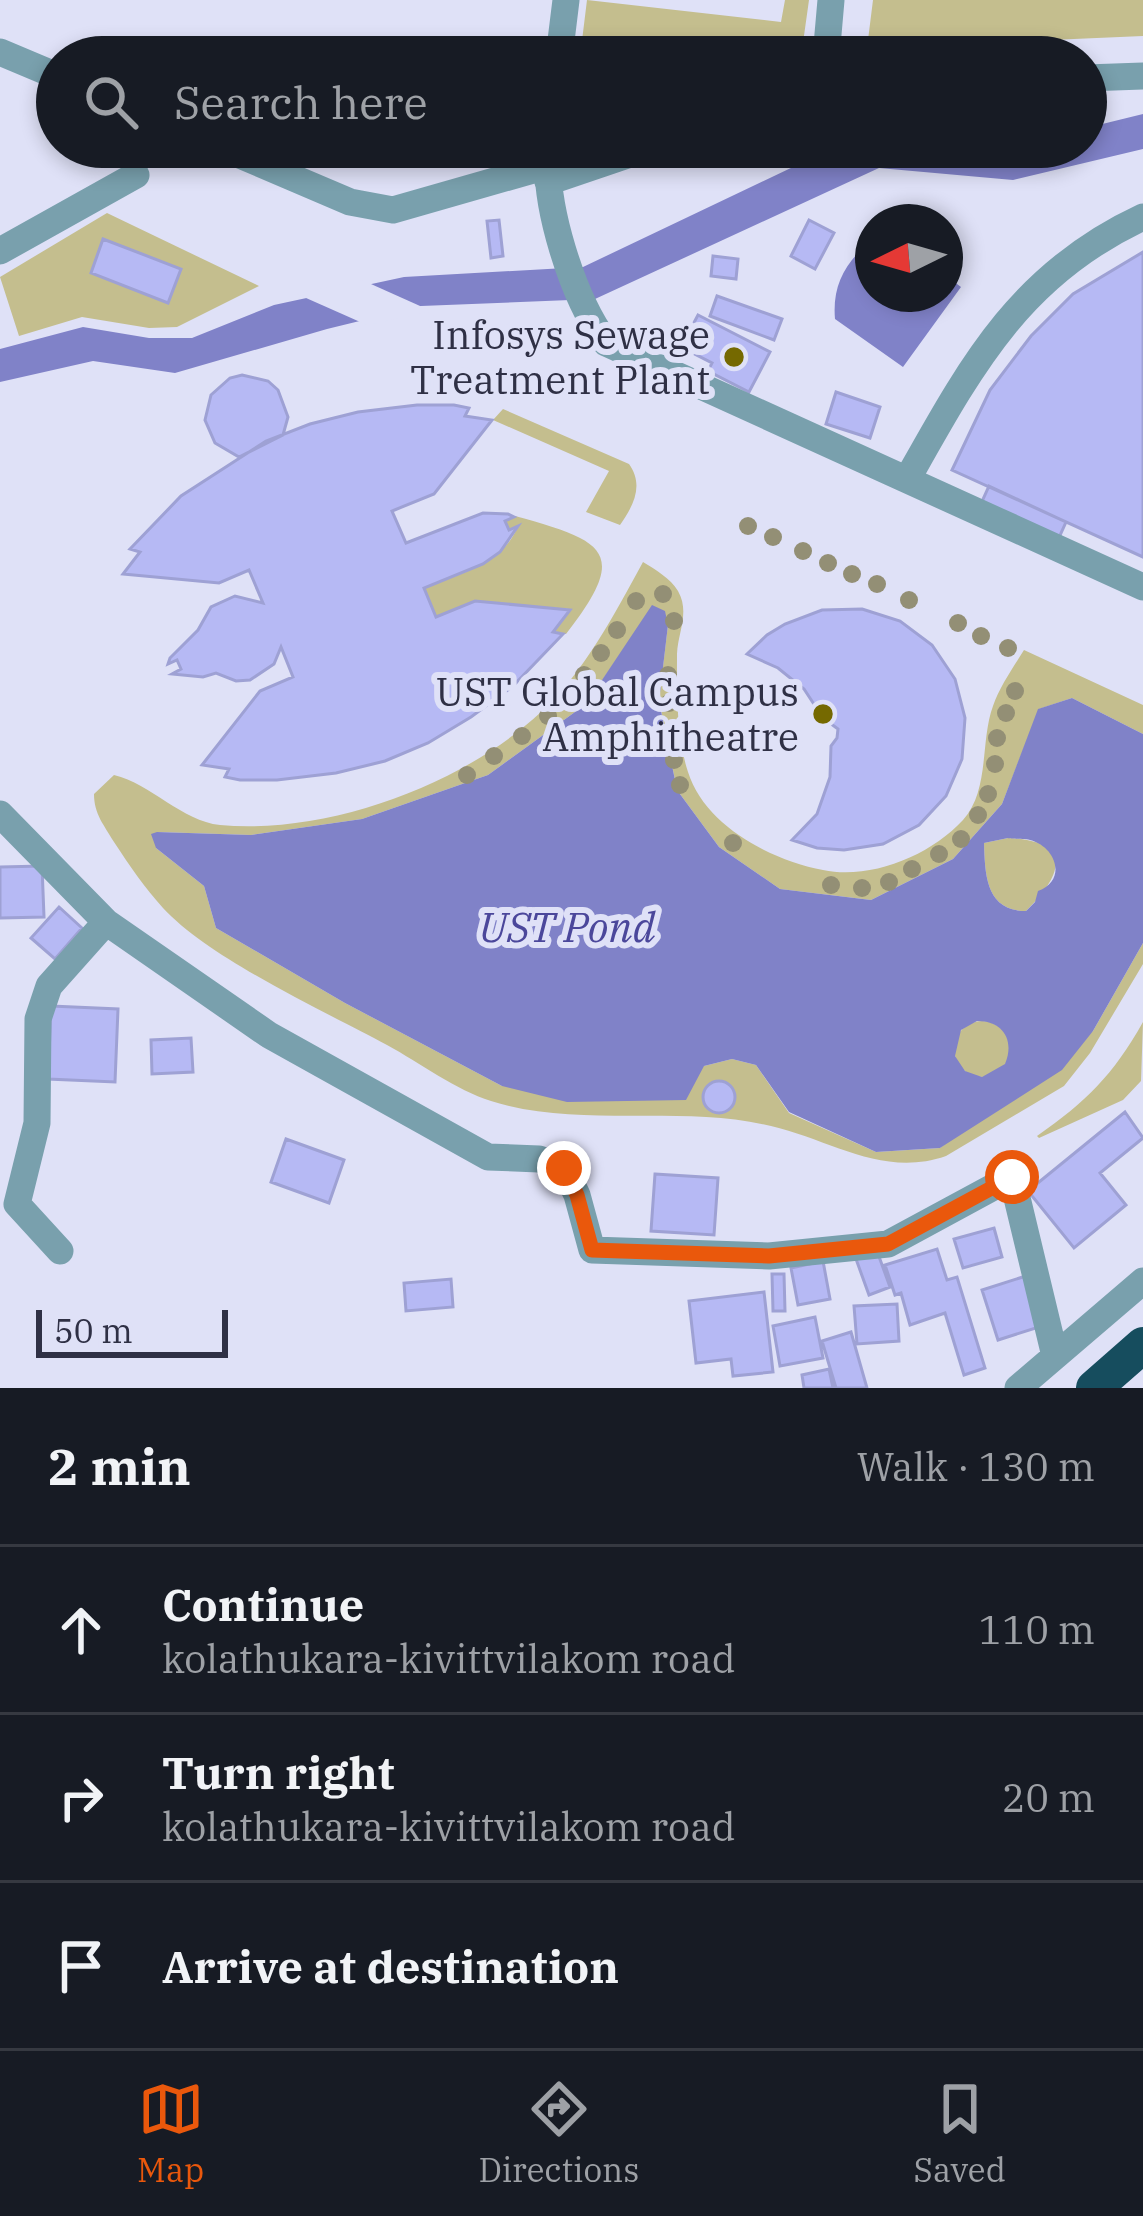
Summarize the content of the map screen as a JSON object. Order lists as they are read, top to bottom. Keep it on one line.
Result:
{"water":["UST Pond"],"places":["Infosys Sewage Treatment Plant","UST Global Campus Amphitheatre"],"scale_bar":"50 m","north":"left","page":{"search":"Search here","scale":"50 m","heading":["2 min","Walk · 130 m"],"list":[["Continue","kolathukara-kivittvilakom road","110 m"],["Turn right","kolathukara-kivittvilakom road","20 m"],"Arrive at destination"],"nav":["Map","Directions","Saved"]}}
